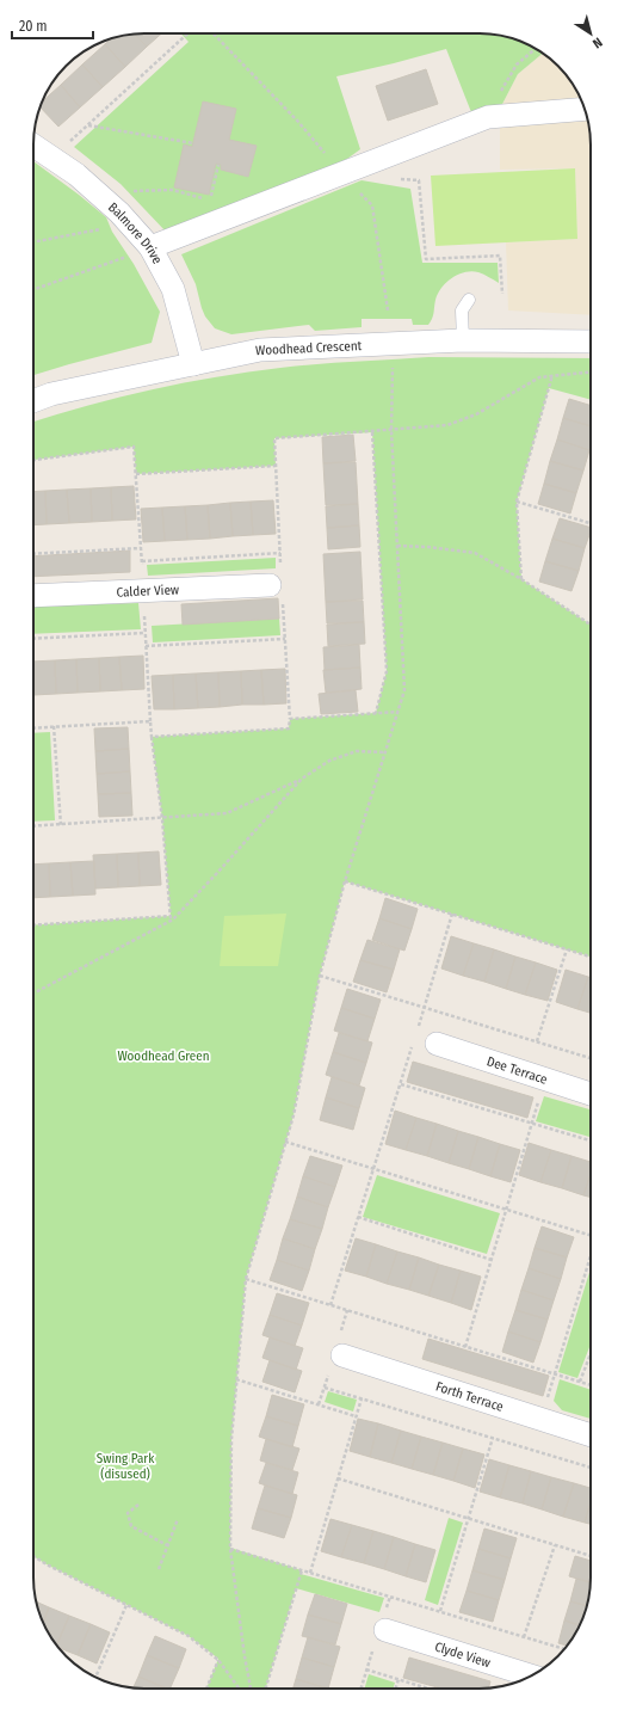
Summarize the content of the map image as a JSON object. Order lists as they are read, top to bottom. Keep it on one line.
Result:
{"streets":{"street":["Balmore Drive","Woodhead Crescent","Calder View","Dee Terrace","Forth Terrace","Clyde View"]},"crossings":[["Balmore Drive","Woodhead Crescent"]],"parks":["Woodhead Green","Swing Park (disused)"],"scale_bar":"20 m","north":"bottom right"}
